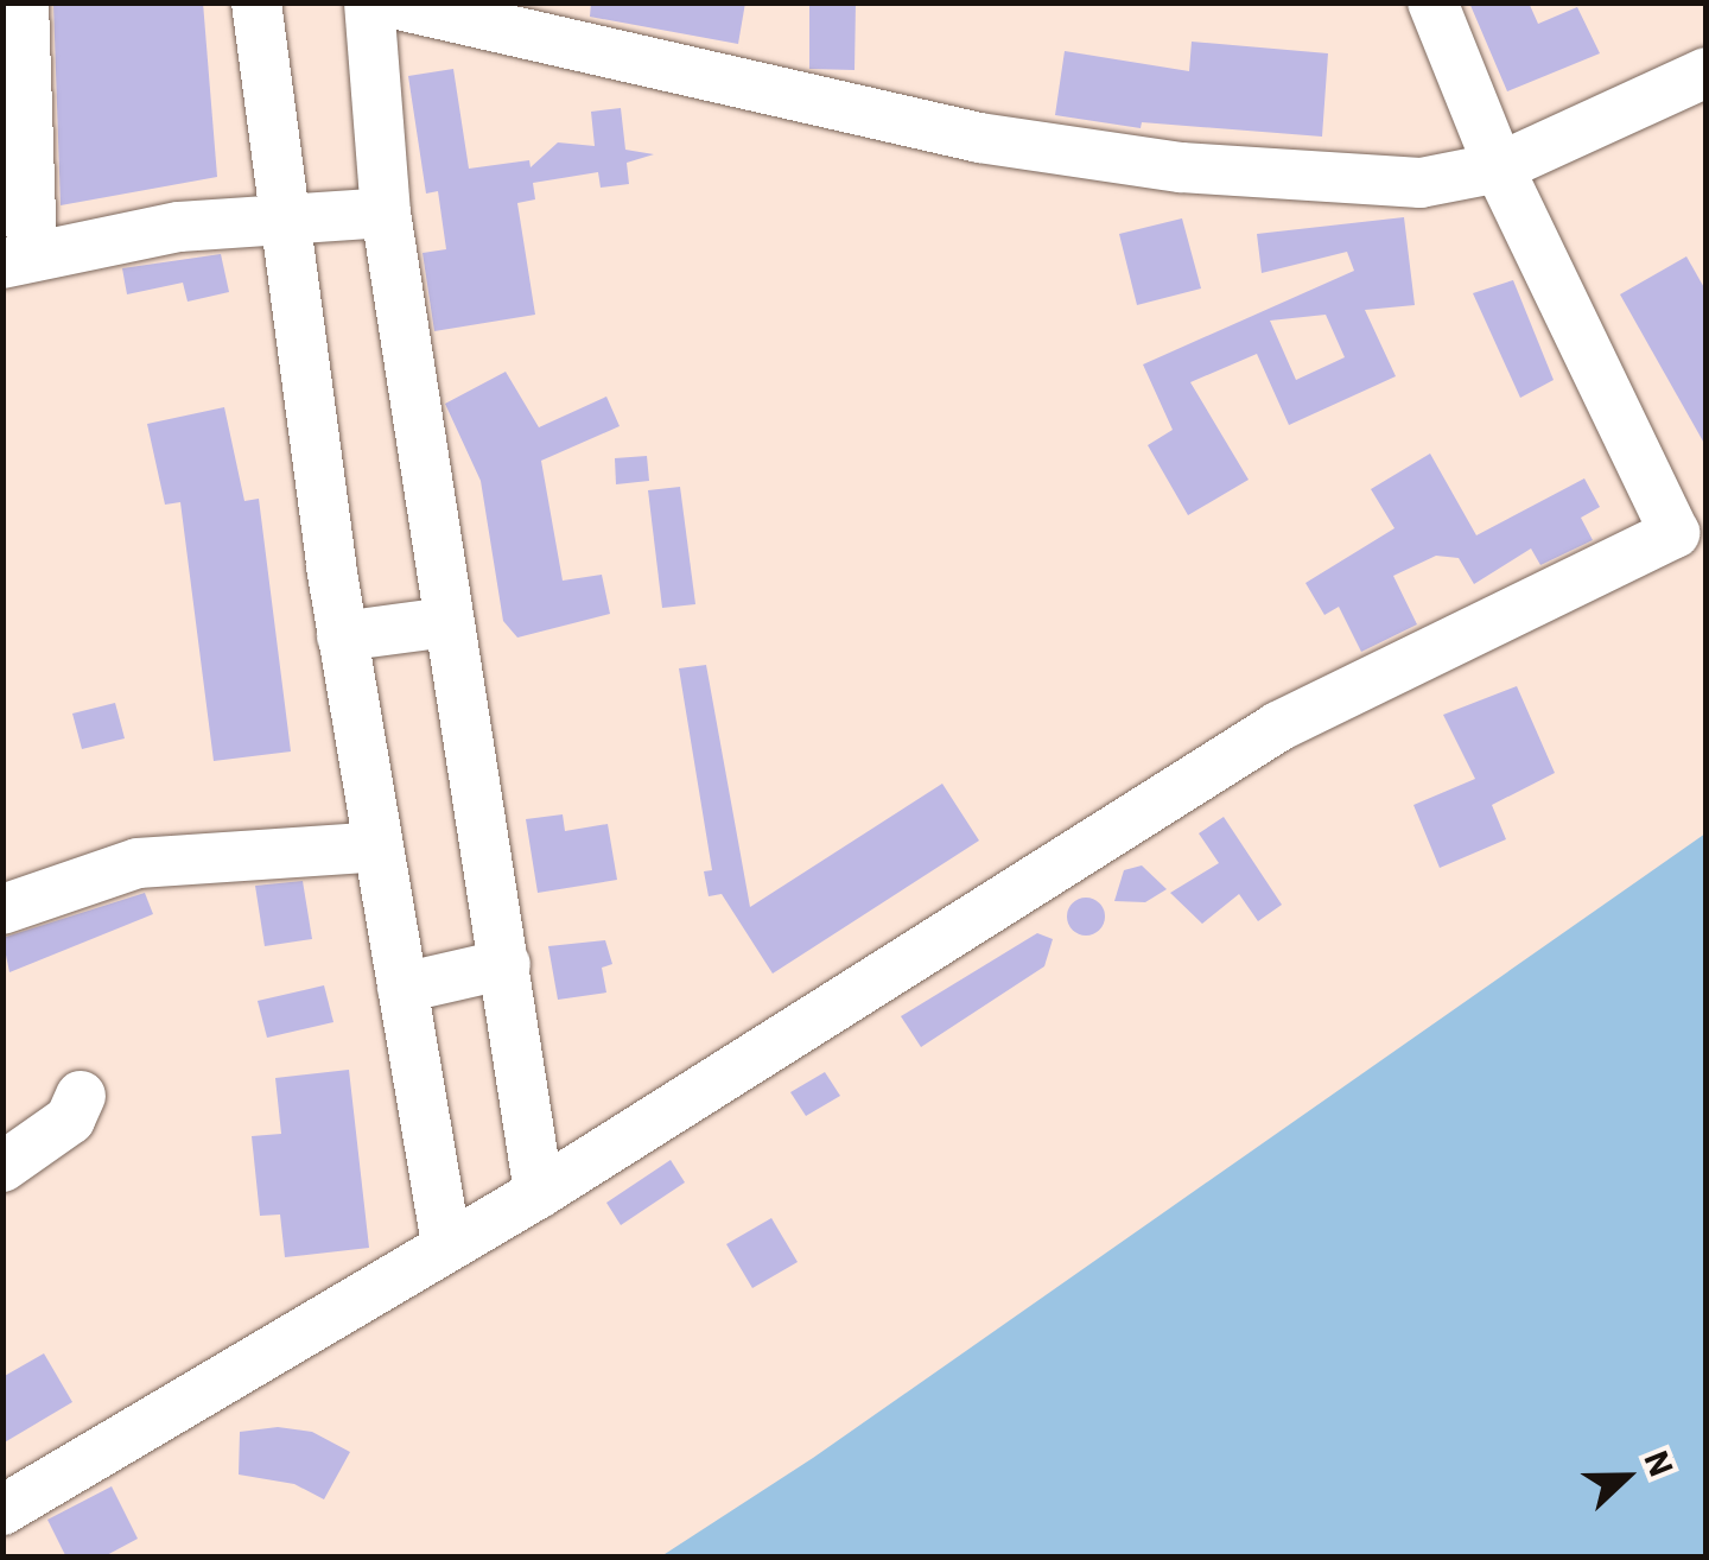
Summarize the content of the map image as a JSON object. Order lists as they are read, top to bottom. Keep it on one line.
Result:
{"north":"right"}
